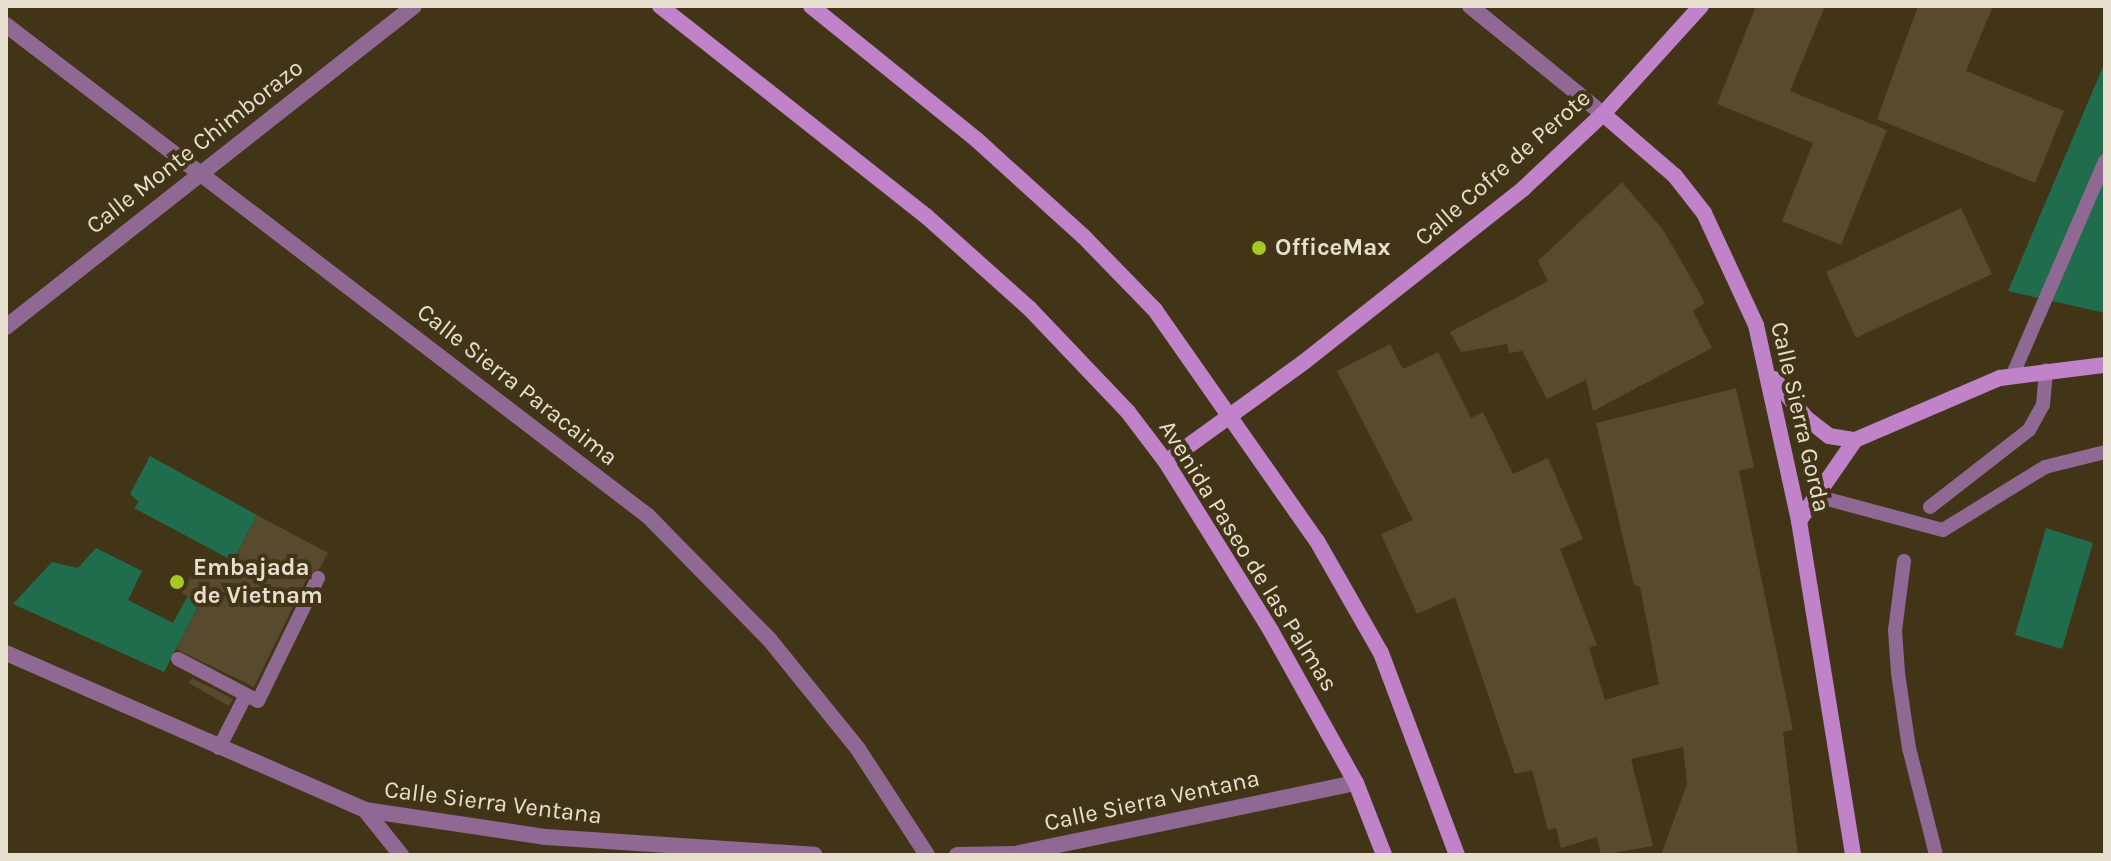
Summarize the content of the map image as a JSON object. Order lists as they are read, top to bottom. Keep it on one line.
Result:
{"streets":{"main road":["Calle Cofre de Perote","Calle Sierra Gorda","Avenida Paseo de las Palmas"],"street":["Calle Monte Chimborazo","Calle Sierra Paracaima","Calle Sierra Ventana"]},"crossings":[["Calle Monte Chimborazo","Calle Sierra Paracaima"],["Calle Cofre de Perote","Calle Sierra Gorda"],["Calle Cofre de Perote","Avenida Paseo de las Palmas"],["Avenida Paseo de las Palmas","Calle Sierra Ventana"]],"places":["OfficeMax","Embajada de Vietnam"]}
